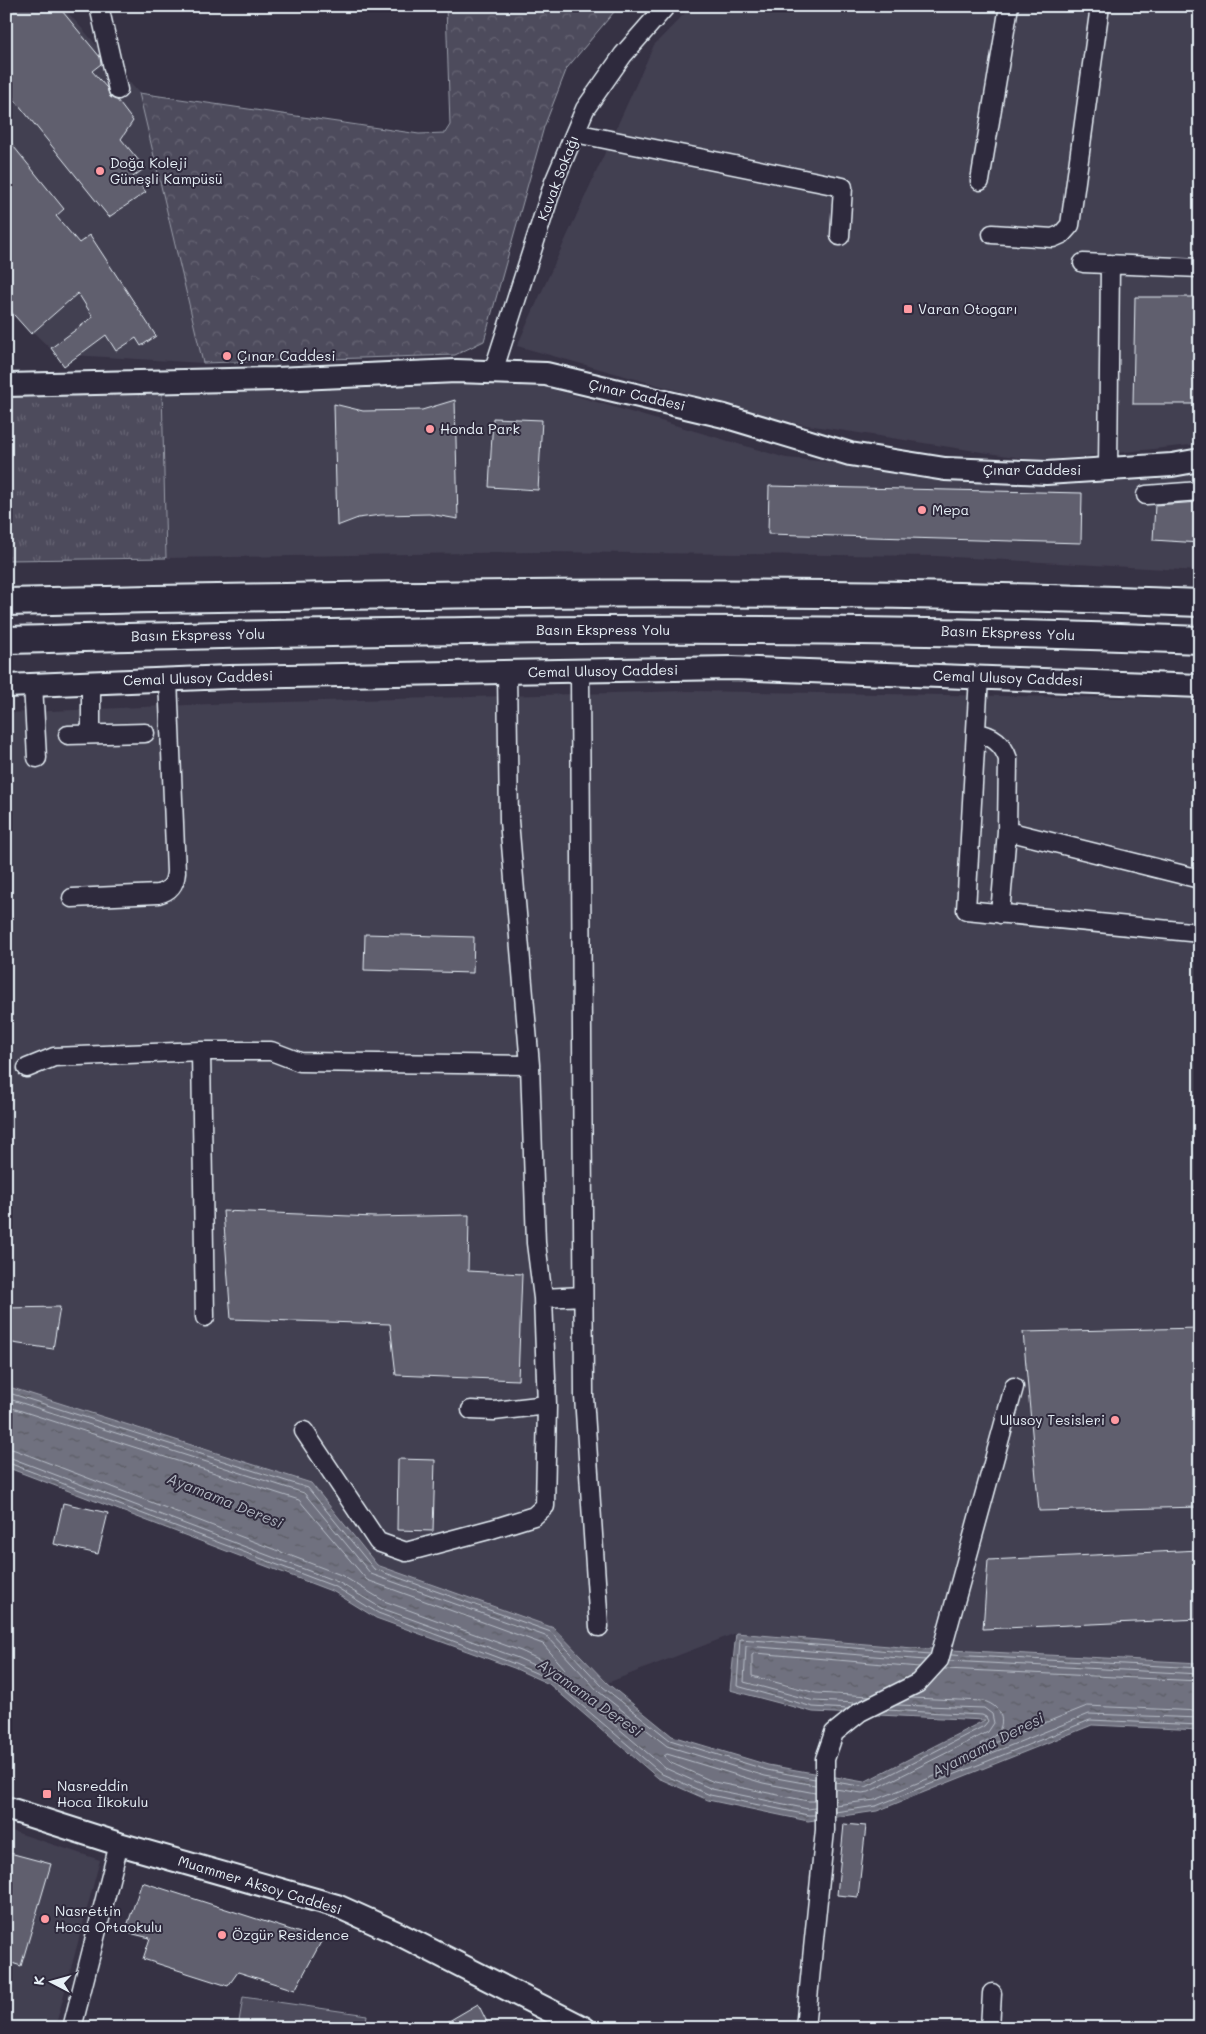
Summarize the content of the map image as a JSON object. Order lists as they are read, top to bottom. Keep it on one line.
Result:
{"streets":{"highway":["Basın Ekspress Yolu"],"main road":["Çınar Caddesi","Cemal Ulusoy Caddesi","Muammer Aksoy Caddesi"],"street":["Kavak Sokağı"]},"crossings":[["Kavak Sokağı","Çınar Caddesi"]],"water":["Ayamama Deresi"],"places":{"other":["Doğa Koleji Güneşli Kampüsü","Çınar Caddesi","Honda Park","Mepa","Ulusoy Tesisleri","Nasrettin Hoca Ortaokulu","Özgür Residence"],"transit":["Varan Otogarı","Nasreddin Hoca İlkokulu"]},"north":"left"}
